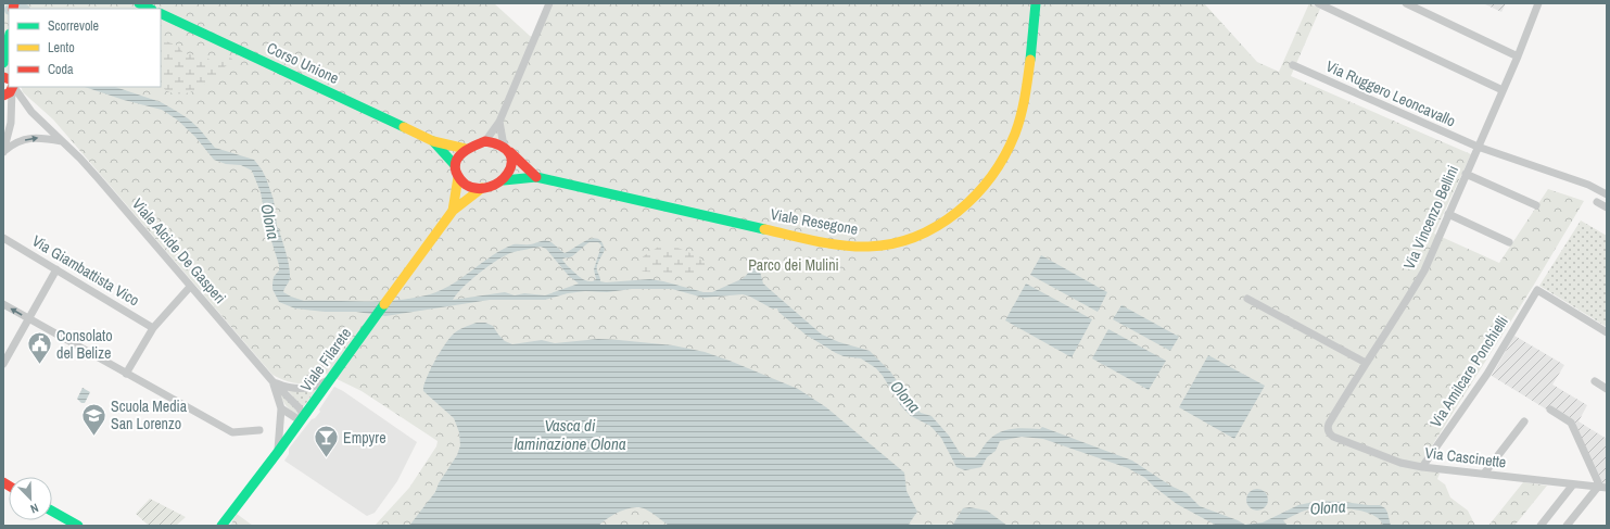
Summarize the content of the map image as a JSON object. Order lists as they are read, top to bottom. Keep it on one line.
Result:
{"streets":{"street":["Corso Unione","Via Ruggero Leoncavallo","Via Vincenzo Bellini","Viale Resegone","Viale Alcide De Gasperi","Via Giambattista Vico","Viale Filarete","Via Amilcare Ponchielli","Via Cascinette"]},"crossings":[["Corso Unione","Viale Resegone"],["Corso Unione","Viale Filarete"],["Via Ruggero Leoncavallo","Via Vincenzo Bellini"],["Via Vincenzo Bellini","Via Cascinette"],["Viale Resegone","Viale Filarete"],["Viale Alcide De Gasperi","Viale Filarete"],["Via Amilcare Ponchielli","Via Cascinette"]],"water":["Olona","Vasca di laminazione Olona"],"parks":["Parco dei Mulini"],"places":{"public building":["Consolato del Belize"],"school or university":["Scuola Media San Lorenzo"],"bar":["Empyre"]},"legend":["Scorrevole","Lento","Coda"],"north":"bottom right"}
